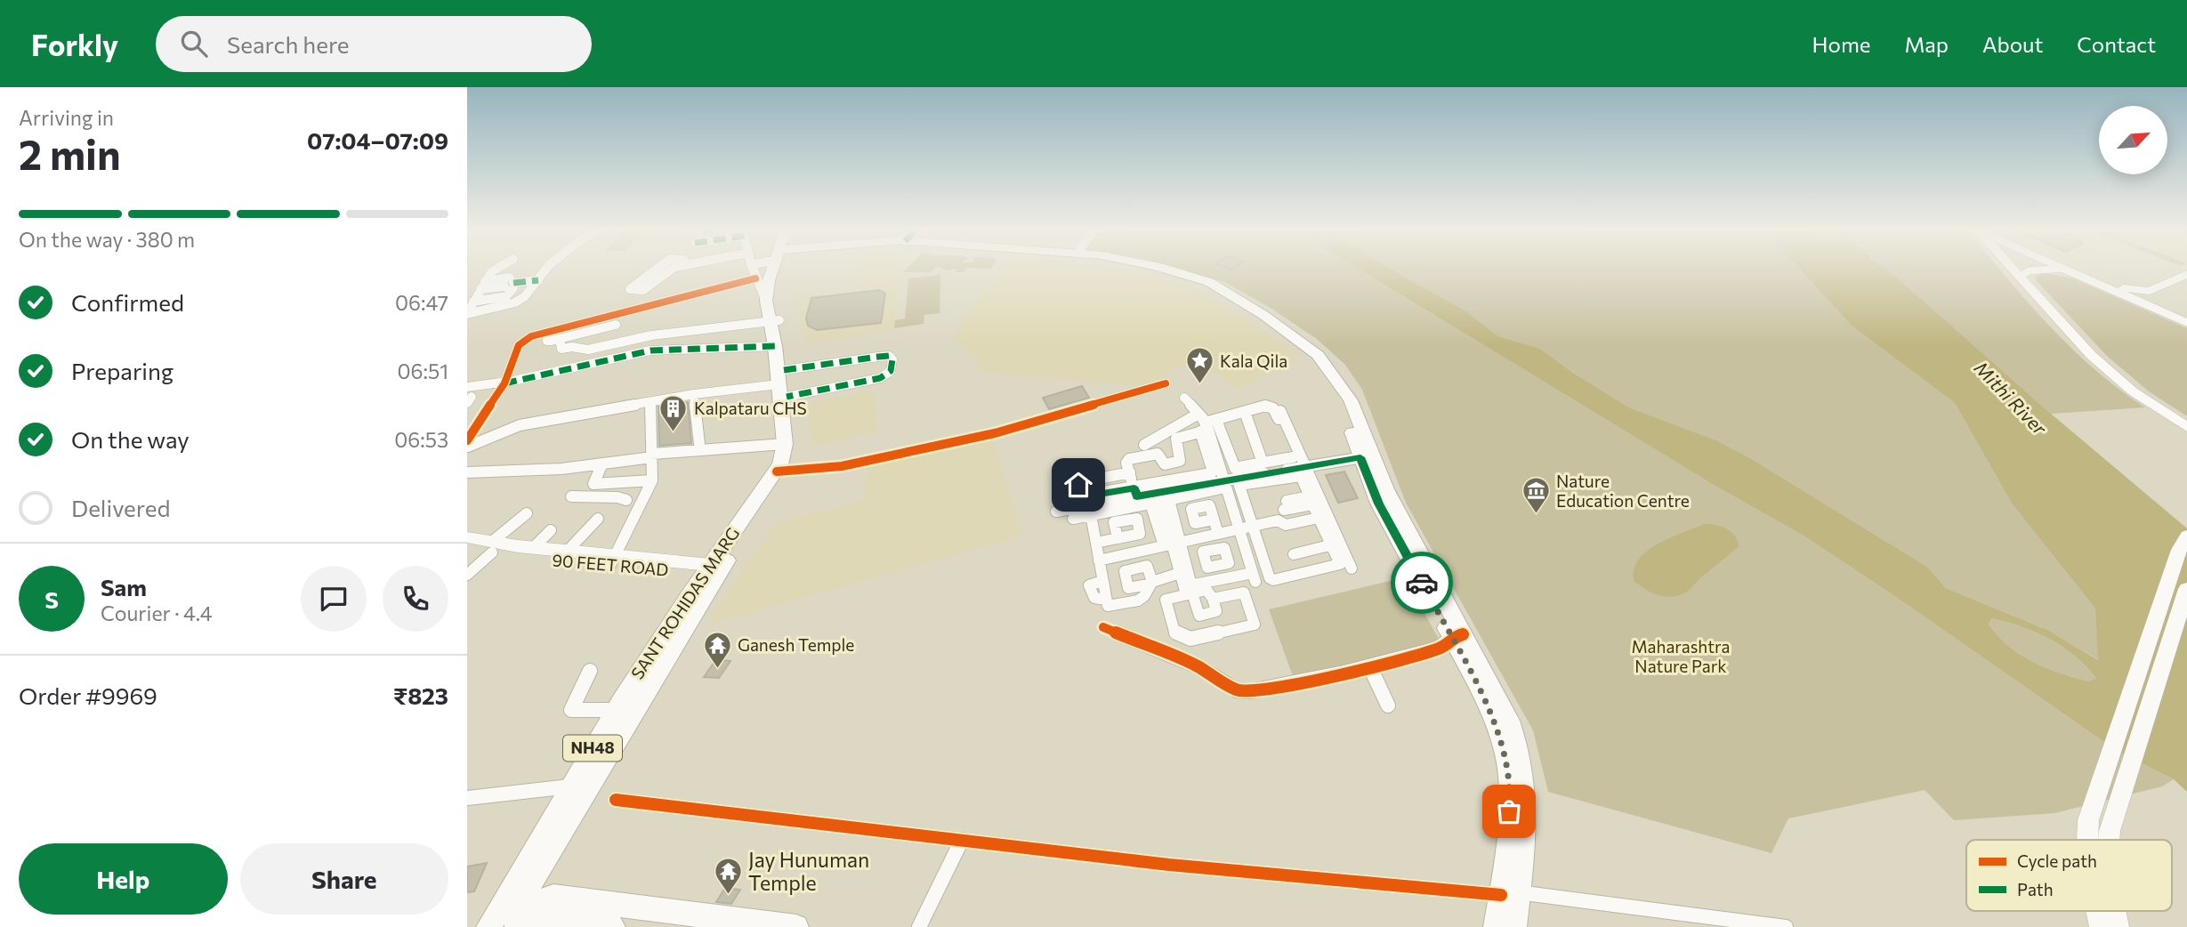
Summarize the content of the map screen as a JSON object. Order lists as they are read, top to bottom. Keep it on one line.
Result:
{"streets":{"main road":["90 FEET ROAD","SANT ROHIDAS MARG","NH48"]},"crossings":[["90 FEET ROAD","SANT ROHIDAS MARG"],["SANT ROHIDAS MARG","NH48"]],"water":["Mithi River"],"parks":["Maharashtra Nature Park"],"places":{"place":["Kala Qila"],"building":["Kalpataru CHS"],"museum":["Nature Education Centre"],"temple":["Ganesh Temple","Jay Hunuman Temple"]},"legend":["Cycle path","Path"],"north":"top right","page":{"header":"Forkly","search":"Search here","nav":["Home","Map","About","Contact"],"heading":["2 min","Arriving in","07:04–07:09"],"panel":["Sam","Courier · 4.4","Order #9969","₹823"],"bar":"On the way · 380 m","list":[["Confirmed","06:47"],["Preparing","06:51"],["On the way","06:53"],"Delivered"],"round":"S","buttons":["Help","Share"]}}
